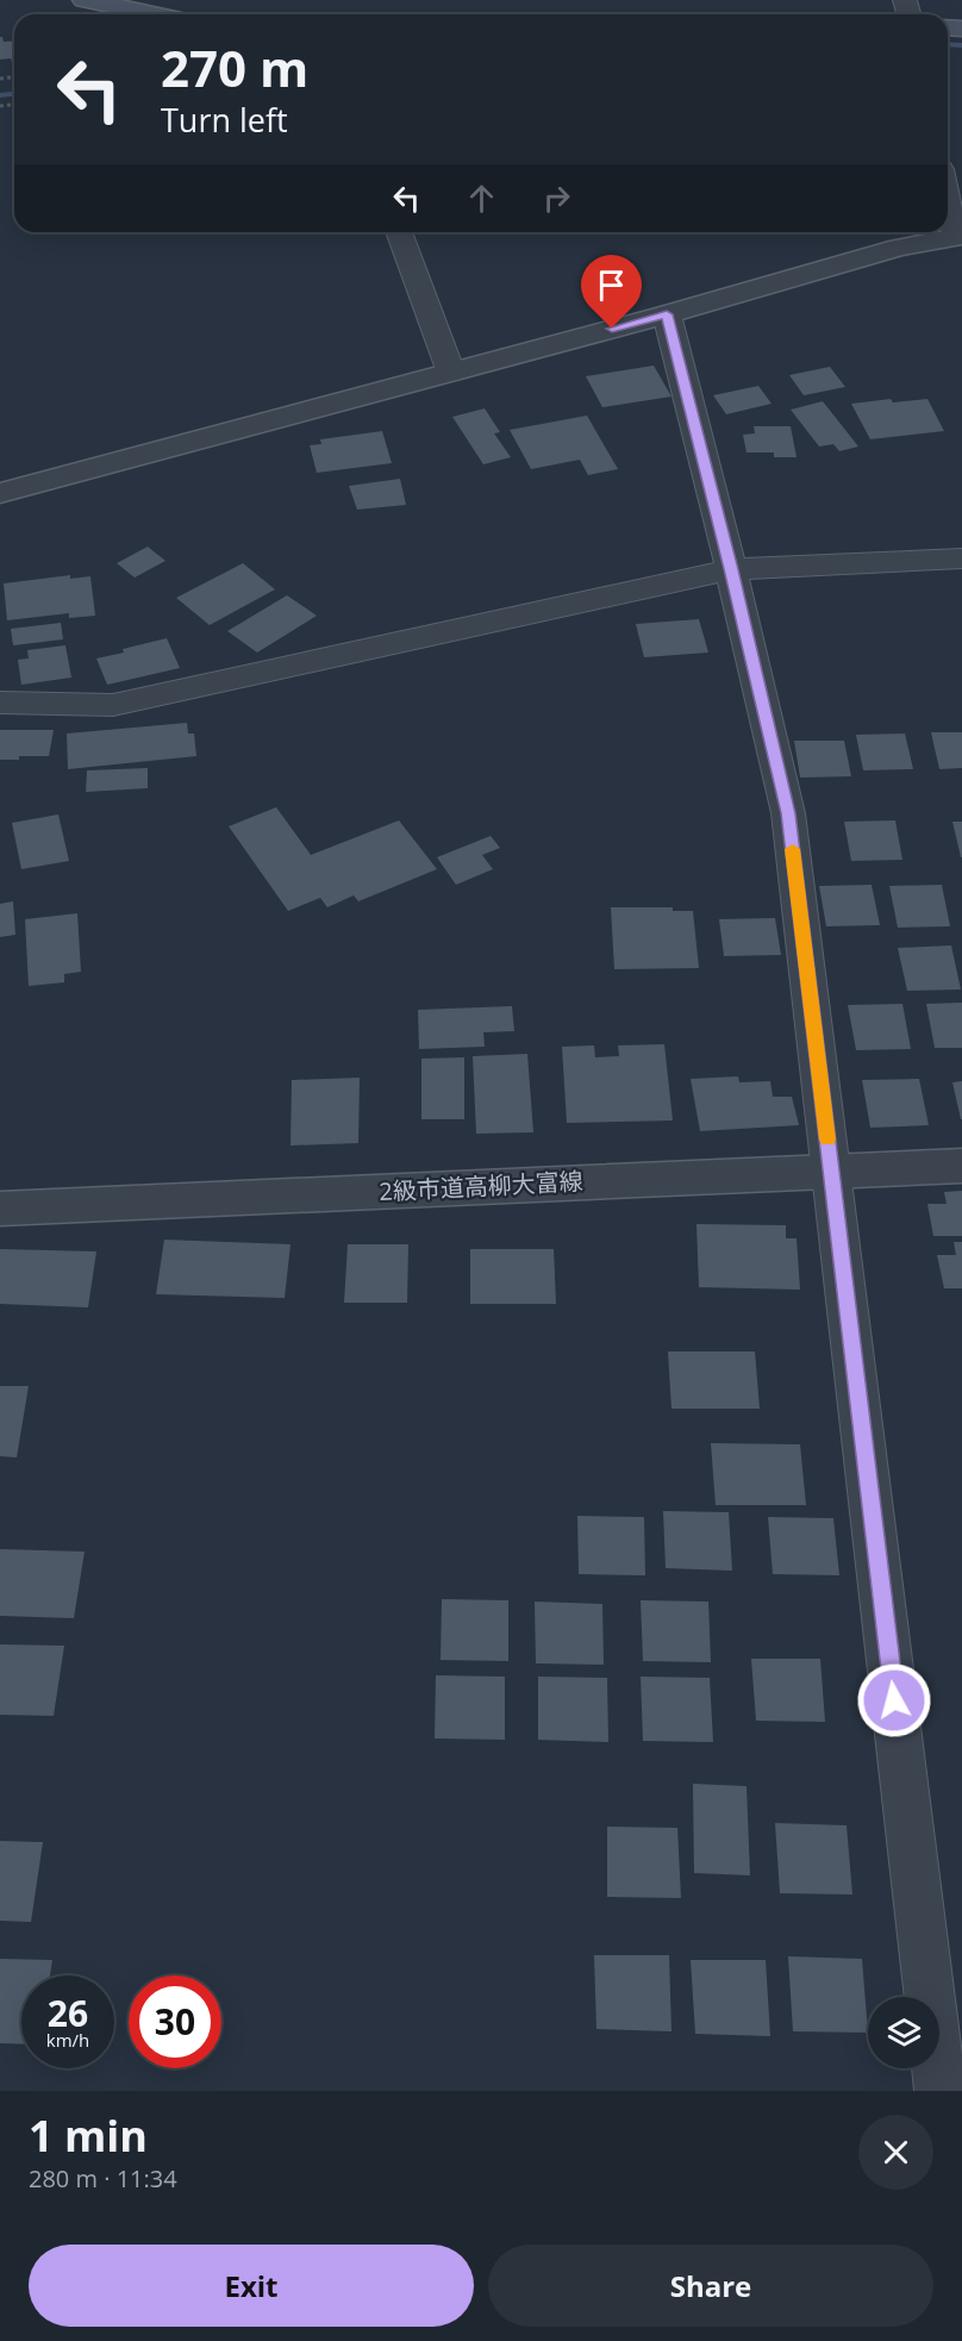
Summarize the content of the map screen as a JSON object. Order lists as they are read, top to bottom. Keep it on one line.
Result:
{"streets":{"street":["2級市道高柳大富線"]},"page":{"turn":["270 m","Turn left"],"speed":"26 km/h","limit":"30","heading":["1 min","280 m · 11:34"],"buttons":["Exit","Share"]}}
